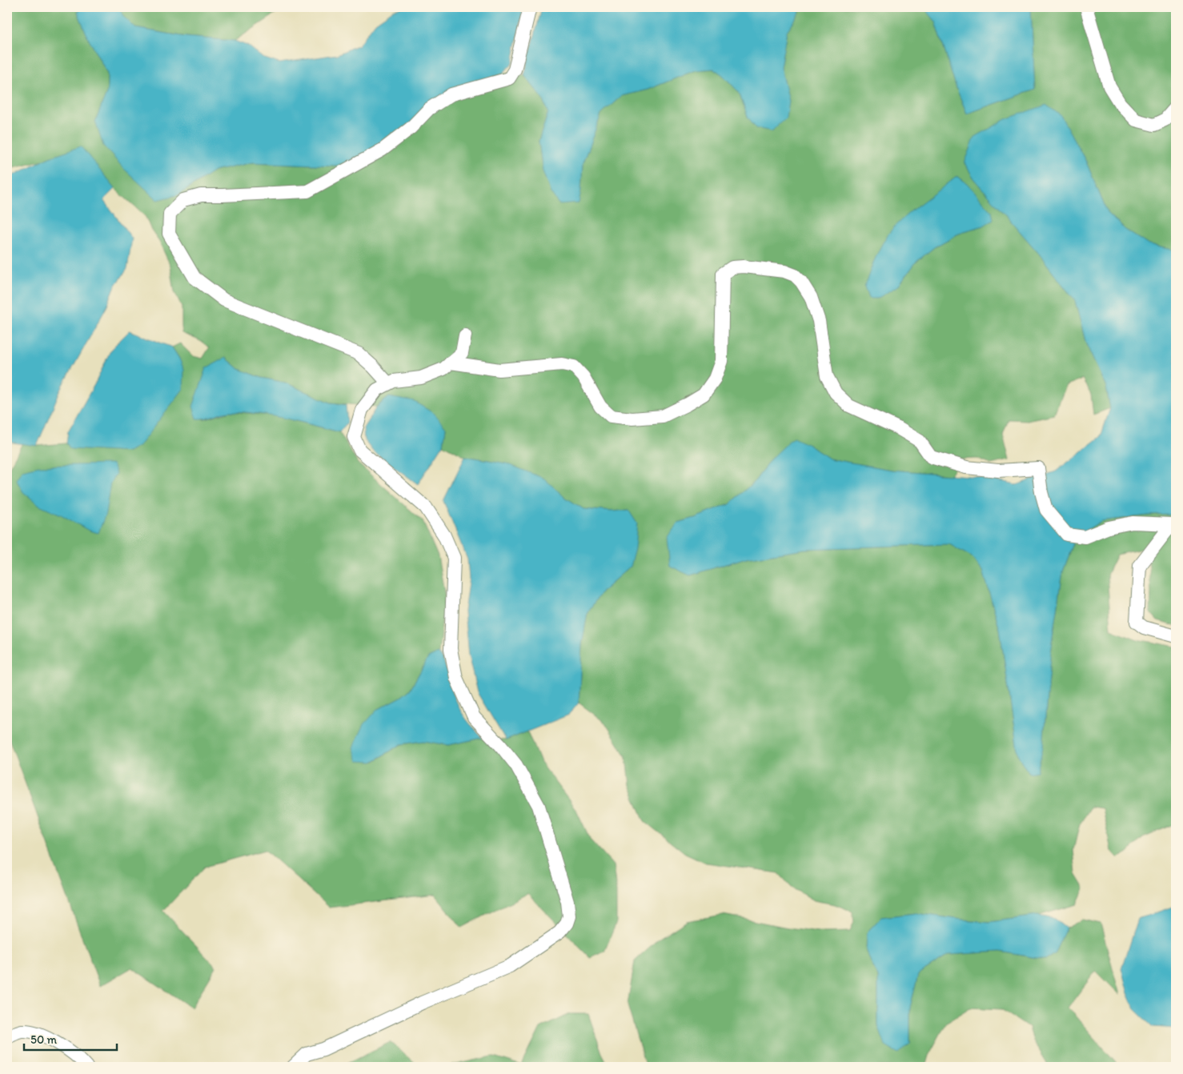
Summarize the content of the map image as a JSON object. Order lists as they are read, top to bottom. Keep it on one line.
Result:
{"scale_bar":"50 m"}
